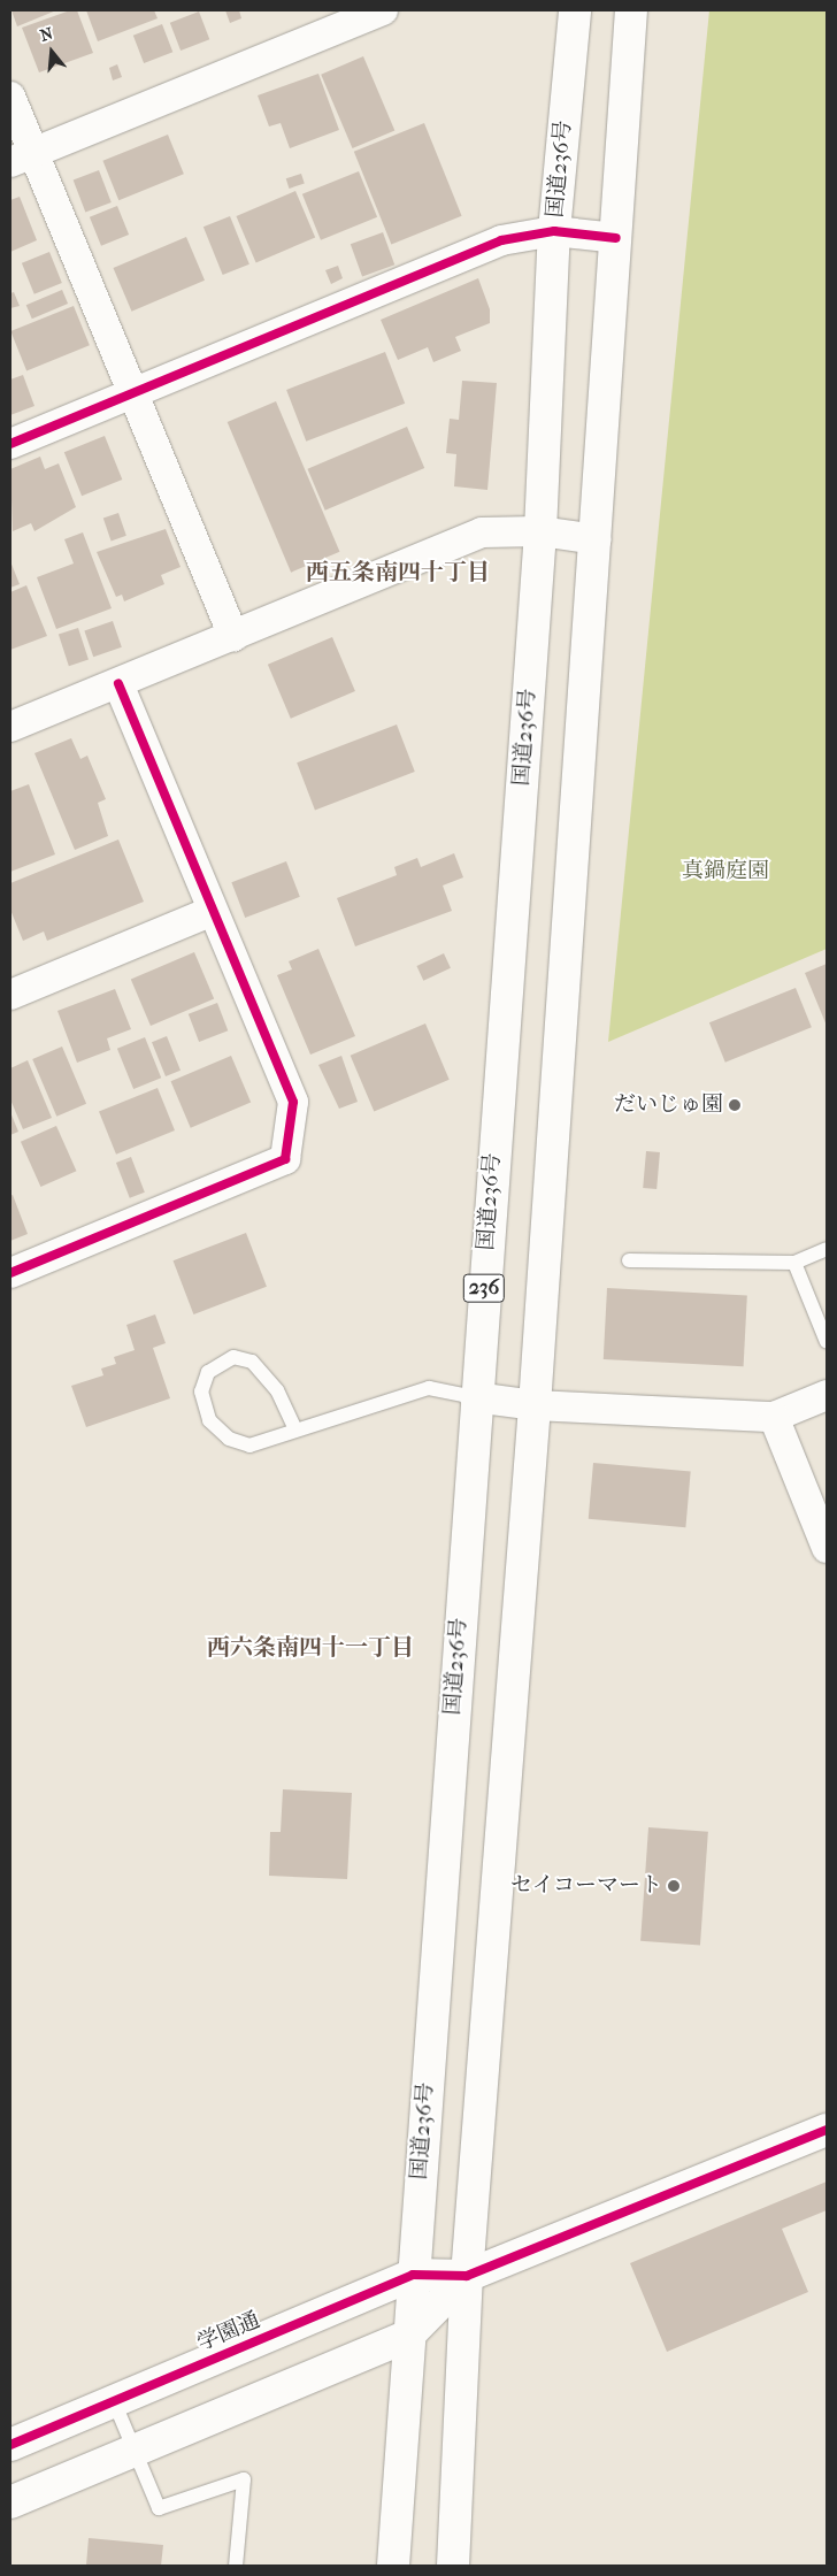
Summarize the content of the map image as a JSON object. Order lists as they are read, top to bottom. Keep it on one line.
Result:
{"streets":{"main road":["国道236号","236","学園通"]},"crossings":[["国道236号","学園通"]],"districts":["西五条南四十丁目","西六条南四十一丁目"],"parks":["真鍋庭園"],"places":["だいじゅ園","セイコーマート"],"north":"top"}
